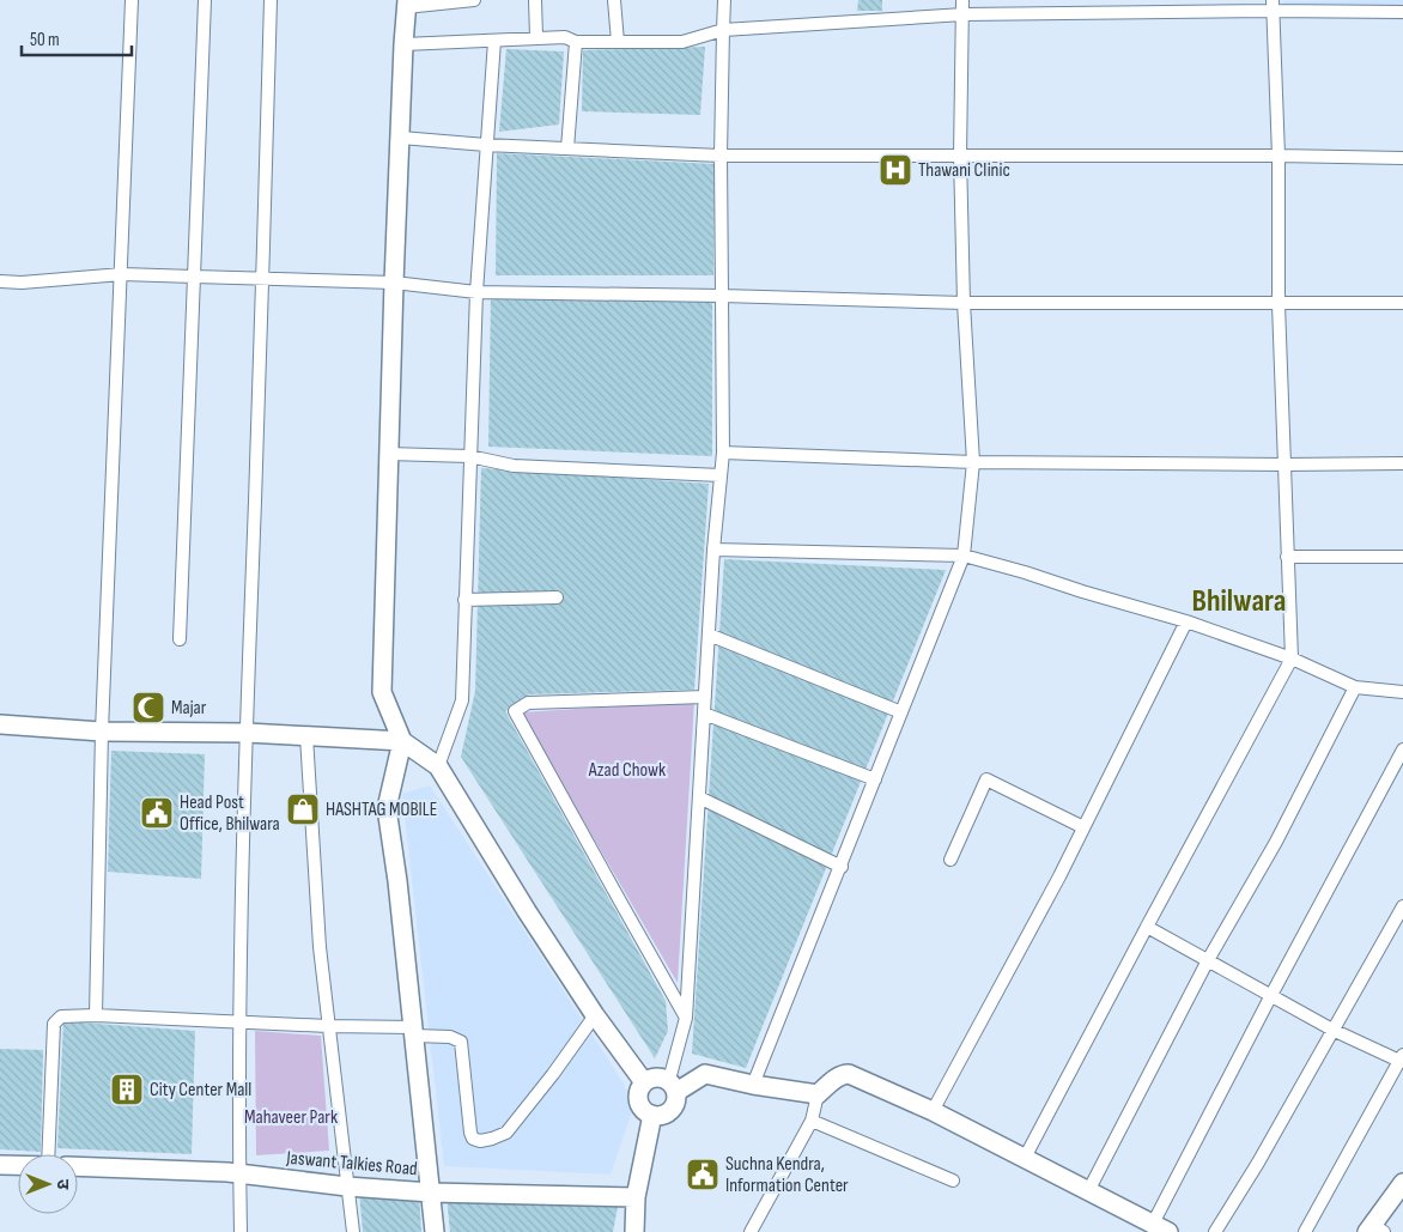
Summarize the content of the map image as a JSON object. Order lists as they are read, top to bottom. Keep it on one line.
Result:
{"streets":{"street":["Jaswant Talkies Road"]},"districts":["Bhilwara"],"parks":["Azad Chowk","Mahaveer Park"],"places":{"hospital":["Thawani Clinic"],"mosque":["Majar"],"shop":["HASHTAG MOBILE"],"public building":["Head Post Office, Bhilwara","Suchna Kendra, Information Center"],"building":["City Center Mall"]},"scale_bar":"50 m","north":"right"}
